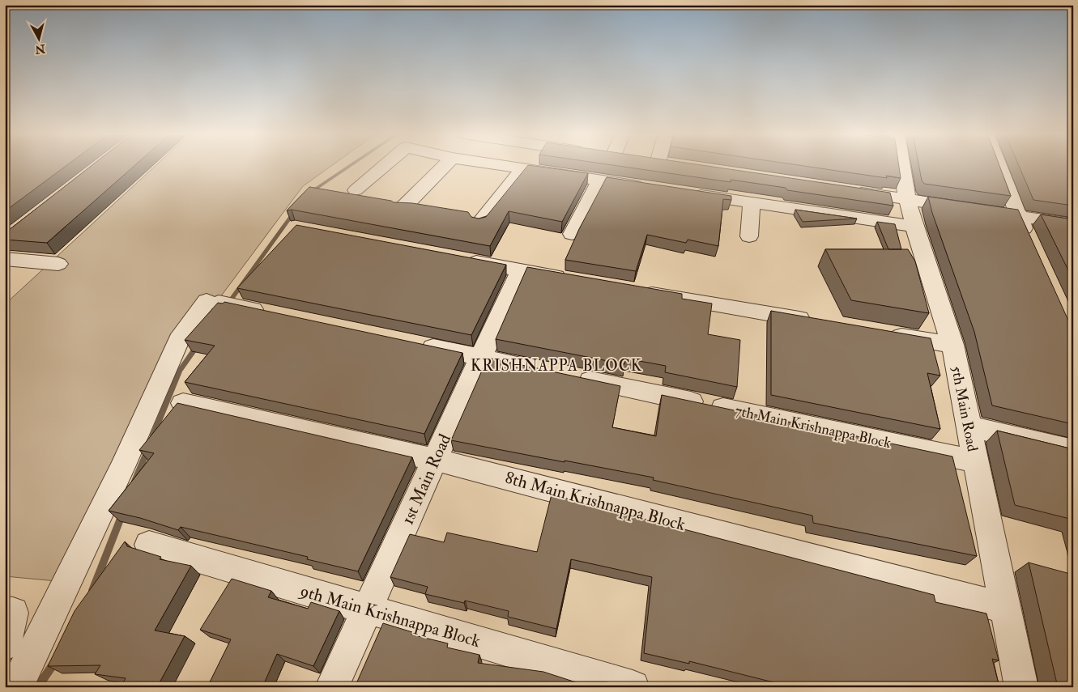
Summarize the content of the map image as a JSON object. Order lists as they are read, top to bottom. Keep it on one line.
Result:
{"streets":{"street":["5th Main Road","7th Main Krishnappa Block","1st Main Road","8th Main Krishnappa Block","9th Main Krishnappa Block"]},"crossings":[["5th Main Road","7th Main Krishnappa Block"],["5th Main Road","8th Main Krishnappa Block"],["1st Main Road","8th Main Krishnappa Block"],["1st Main Road","9th Main Krishnappa Block"]],"districts":["KRISHNAPPA BLOCK"],"north":"bottom"}
